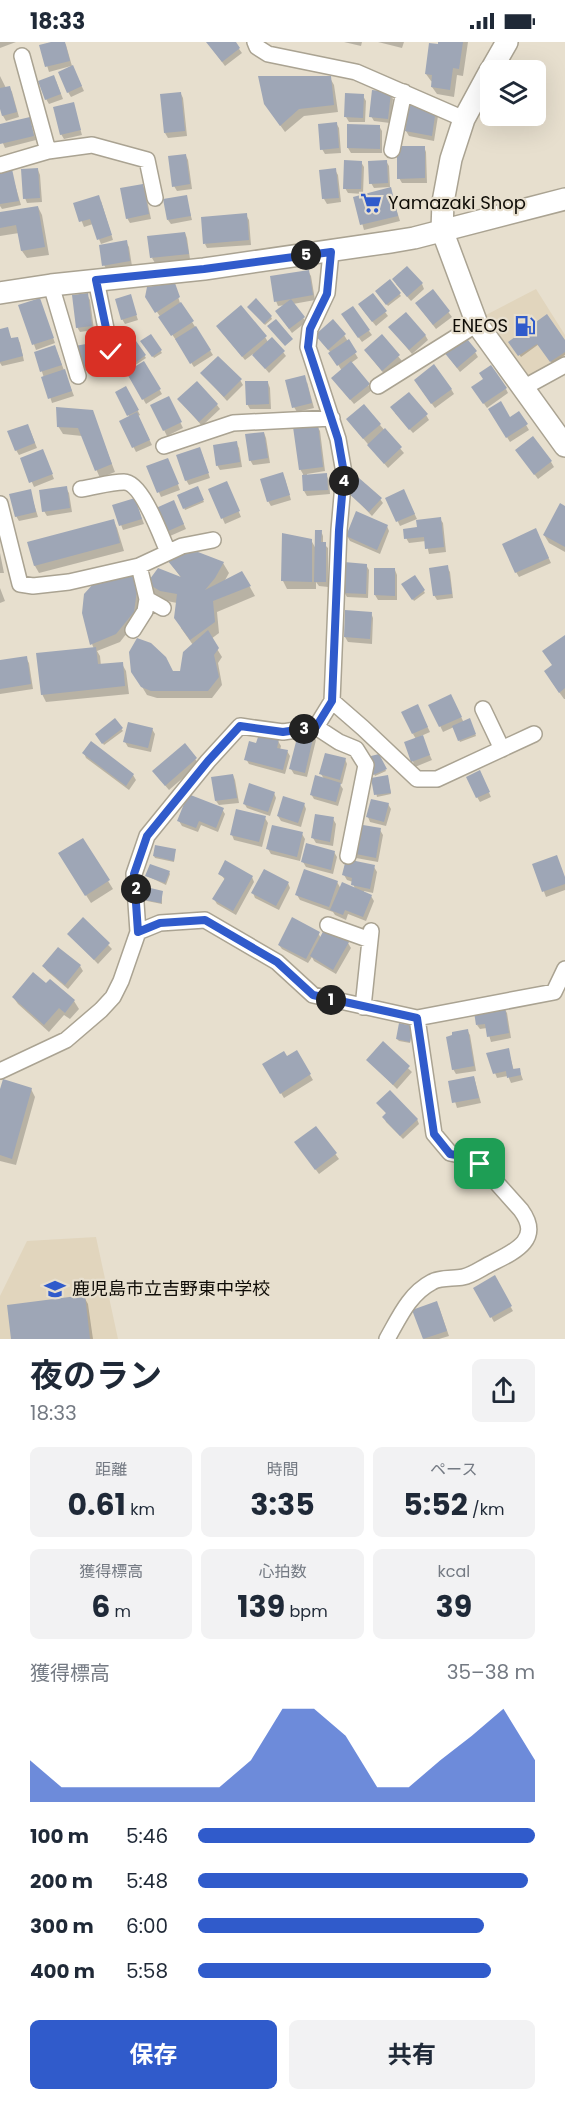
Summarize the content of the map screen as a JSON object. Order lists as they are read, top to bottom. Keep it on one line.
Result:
{"places":{"supermarket":["Yamazaki Shop"],"fuel station":["ENEOS"],"school or university":["鹿児島市立吉野東中学校"]},"page":{"status":"18:33","pins":["5","4","3","2","1"],"heading":["夜のラン","18:33"],"stats":[["距離","0.61 km"],["時間","3:35"],["ペース","5:52 /km"],["獲得標高","6 m"],["心拍数","139 bpm"],["kcal","39"]],"chart":["獲得標高","35–38 m"],"list":[{"name":"100 m","note":"5:46"},{"name":"200 m","note":"5:48"},{"name":"300 m","note":"6:00"},{"name":"400 m","note":"5:58"}],"buttons":["保存","共有"]}}
